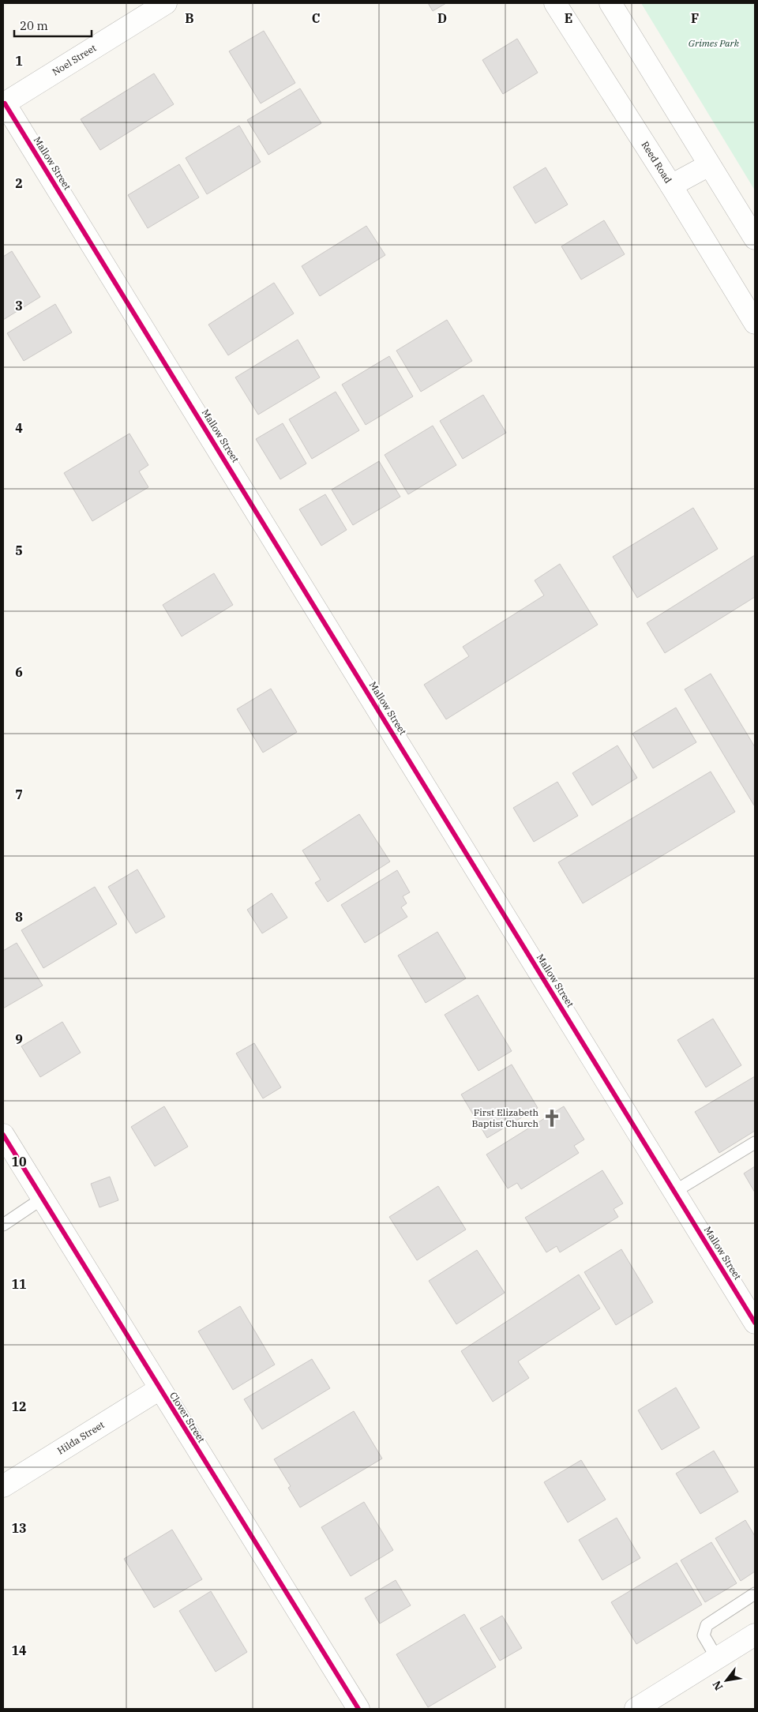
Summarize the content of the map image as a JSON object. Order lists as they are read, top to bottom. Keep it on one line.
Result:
{"streets":{"street":["Noel Street","Reed Road","Mallow Street","Clover Street","Hilda Street"]},"crossings":[["Noel Street","Mallow Street"],["Clover Street","Hilda Street"]],"parks":["Grimes Park"],"places":{"church":["First Elizabeth Baptist Church"]},"scale_bar":"20 m","north":"bottom left","grid":{"columns":["B","C","D","E","F"],"rows":["1","2","3","4","5","6","7","8","9","10","11","12","13","14"]}}
